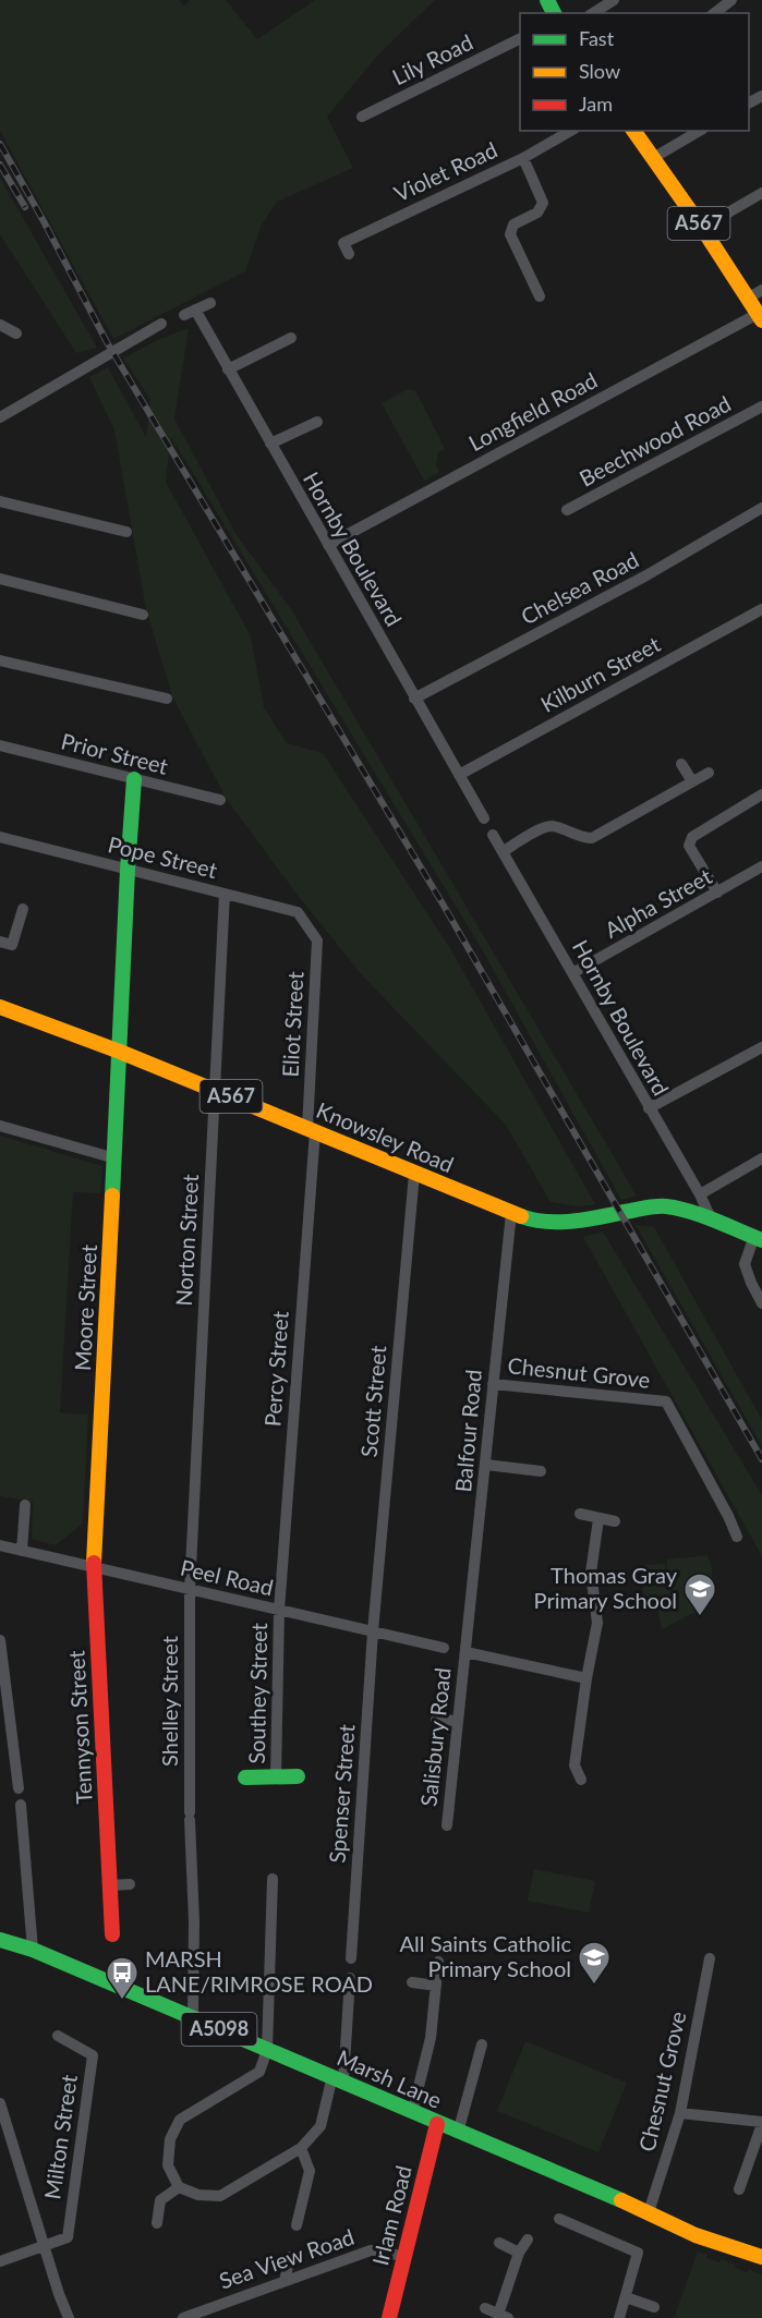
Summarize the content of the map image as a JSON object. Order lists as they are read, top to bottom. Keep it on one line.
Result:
{"streets":{"main road":["A567","Knowsley Road","Moore Street","Tennyson Street","A5098","Marsh Lane","Irlam Road"],"street":["Lily Road","Violet Road","Longfield Road","Beechwood Road","Hornby Boulevard","Chelsea Road","Kilburn Street","Prior Street","Pope Street","Alpha Street","Eliot Street","Norton Street","Percy Street","Chesnut Grove","Scott Street","Balfour Road","Peel Road","Southey Street","Shelley Street","Salisbury Road","Spenser Street","Milton Street","Sea View Road"]},"crossings":[["A567","Longfield Road"],["Longfield Road","Hornby Boulevard"],["Hornby Boulevard","Chelsea Road"],["Hornby Boulevard","Kilburn Street"],["Hornby Boulevard","Alpha Street"],["Hornby Boulevard","Knowsley Road"],["Prior Street","Moore Street"],["Pope Street","Eliot Street"],["Pope Street","Norton Street"],["Pope Street","Moore Street"],["Eliot Street","Knowsley Road"],["Eliot Street","Percy Street"],["Knowsley Road","Norton Street"],["Knowsley Road","Moore Street"],["Knowsley Road","Percy Street"],["Knowsley Road","Scott Street"],["Knowsley Road","Balfour Road"],["Norton Street","Peel Road"],["Norton Street","Shelley Street"],["Moore Street","Peel Road"],["Moore Street","Tennyson Street"],["Percy Street","Peel Road"],["Percy Street","Southey Street"],["Chesnut Grove","Balfour Road"],["Chesnut Grove","Marsh Lane"],["Scott Street","Peel Road"],["Scott Street","Spenser Street"],["Balfour Road","Salisbury Road"],["Peel Road","Southey Street"],["Peel Road","Shelley Street"],["Peel Road","Tennyson Street"],["Peel Road","Spenser Street"],["Shelley Street","Marsh Lane"],["Marsh Lane","Irlam Road"],["Irlam Road","Sea View Road"]],"places":{"school or university":["Thomas Gray Primary School","All Saints Catholic Primary School"],"bus stop":["MARSH LANE/RIMROSE ROAD"]},"legend":["Fast","Slow","Jam"]}
